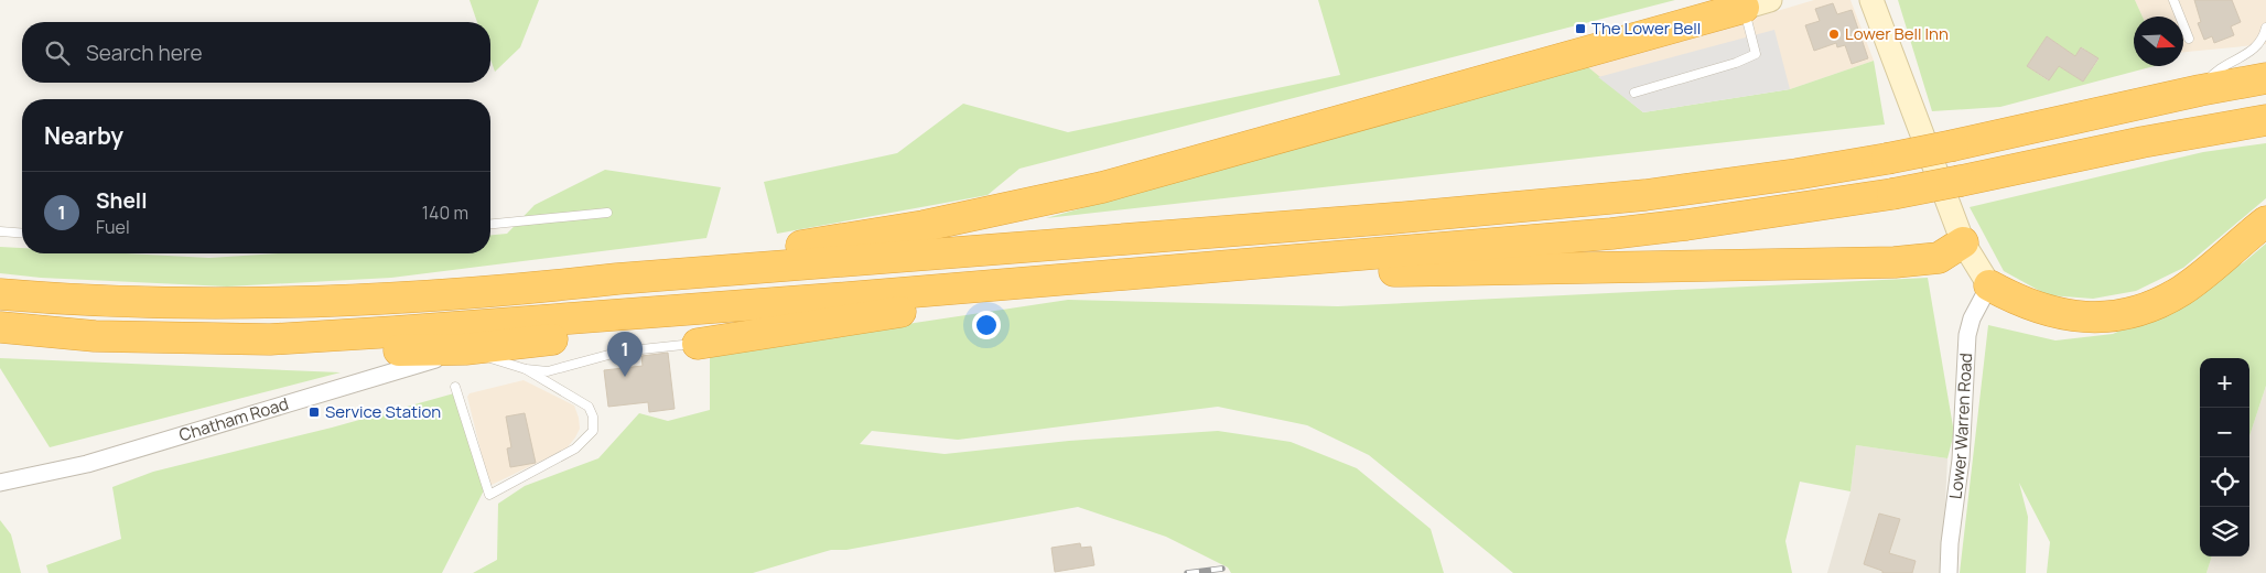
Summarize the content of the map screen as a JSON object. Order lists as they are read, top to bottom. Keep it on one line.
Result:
{"streets":{"street":["Chatham Road","Lower Warren Road"]},"places":{"transit":["The Lower Bell","Service Station"],"other":["Lower Bell Inn"]},"north":"right","page":{"search":"Search here","heading":"Nearby","list":[{"mark":"1","name":"Shell","note":"Fuel","value":"140 m"}],"pins":"1","map_buttons":["+","−"]}}
